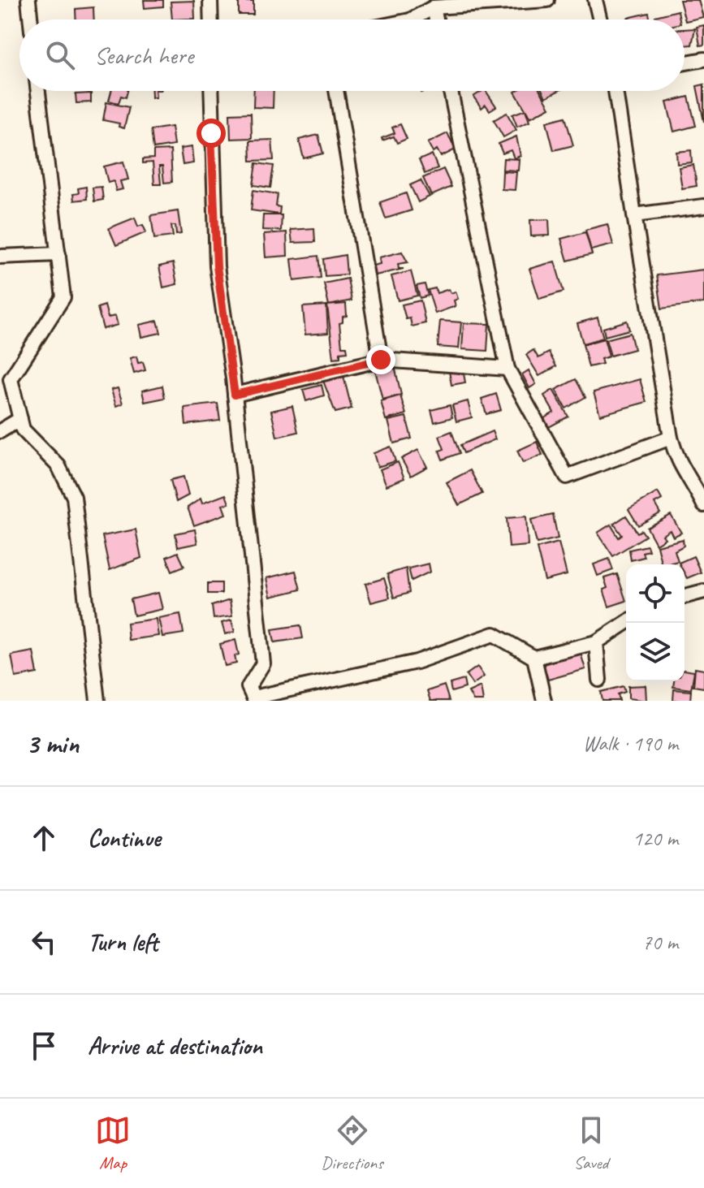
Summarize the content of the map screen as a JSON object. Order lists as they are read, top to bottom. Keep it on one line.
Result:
{"page":{"search":"Search here","heading":["3 min","Walk · 190 m"],"list":[["Continue","120 m"],["Turn left","70 m"],"Arrive at destination"],"nav":["Map","Directions","Saved"]}}
